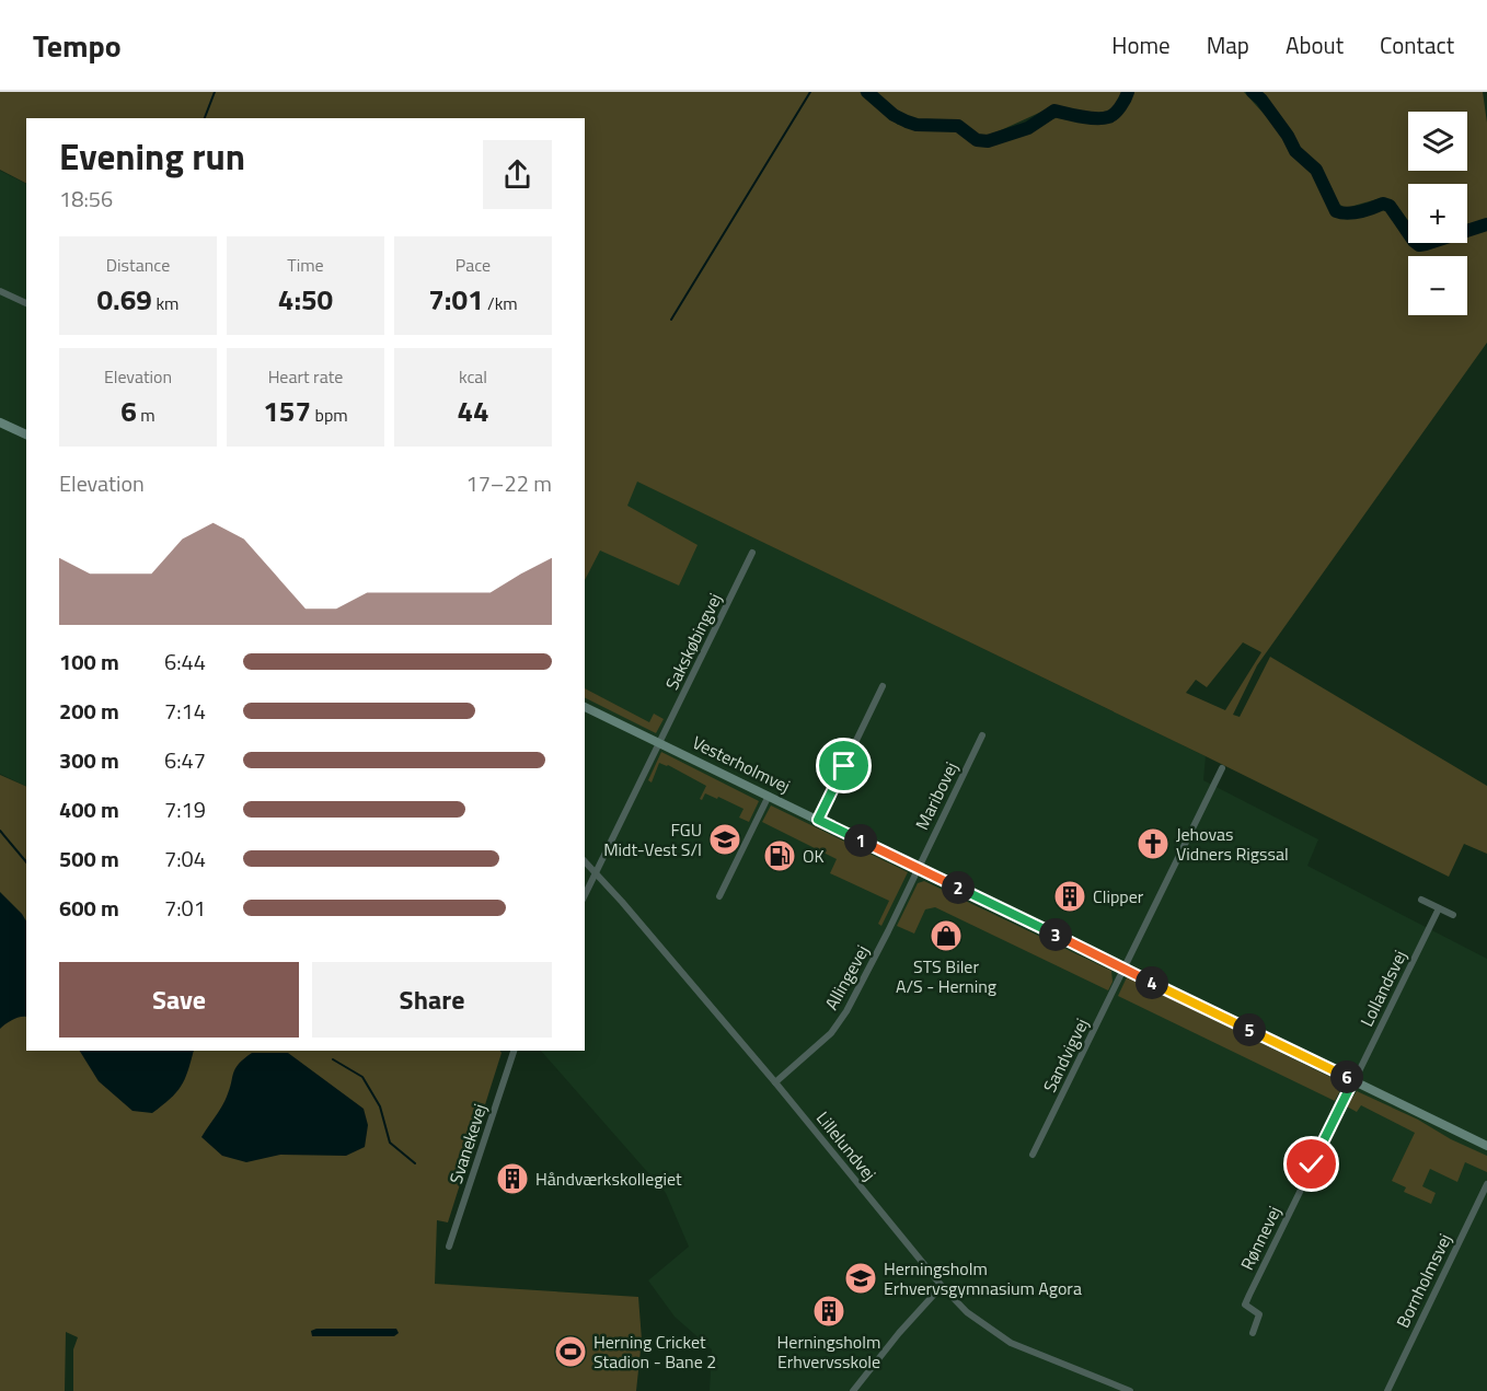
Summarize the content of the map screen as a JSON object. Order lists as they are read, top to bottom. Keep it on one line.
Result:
{"streets":{"street":["Sakskøbingvej","Vesterholmvej","Maribovej","Allingevej","Lollandsvej","Sandvigvej","Svanekevej","Lillelundvej","Rønnevej","Bornholmsvej"]},"crossings":[["Sakskøbingvej","Vesterholmvej"],["Vesterholmvej","Maribovej"],["Vesterholmvej","Allingevej"],["Vesterholmvej","Lollandsvej"],["Vesterholmvej","Sandvigvej"],["Vesterholmvej","Rønnevej"],["Maribovej","Allingevej"],["Allingevej","Lillelundvej"],["Lollandsvej","Rønnevej"]],"places":{"school or university":["FGU Midt-Vest S/I","Herningsholm Erhvervsgymnasium Agora"],"church":["Jehovas Vidners Rigssal"],"fuel station":["OK"],"building":["Clipper","Håndværkskollegiet","Herningsholm Erhvervsskole"],"shop":["STS Biler A/S - Herning"],"sports":["Herning Cricket Stadion - Bane 2"]},"page":{"header":"Tempo","nav":["Home","Map","About","Contact"],"map_buttons":["+","−"],"heading":["Evening run","18:56"],"stats":[["Distance","0.69 km"],["Time","4:50"],["Pace","7:01 /km"],["Elevation","6 m"],["Heart rate","157 bpm"],["kcal","44"]],"chart":["Elevation","17–22 m"],"list":[{"name":"100 m","note":"6:44"},{"name":"200 m","note":"7:14"},{"name":"300 m","note":"6:47"},{"name":"400 m","note":"7:19"},{"name":"500 m","note":"7:04"},{"name":"600 m","note":"7:01"}],"pins":["1","2","3","4","5","6"],"buttons":["Save","Share"]}}
